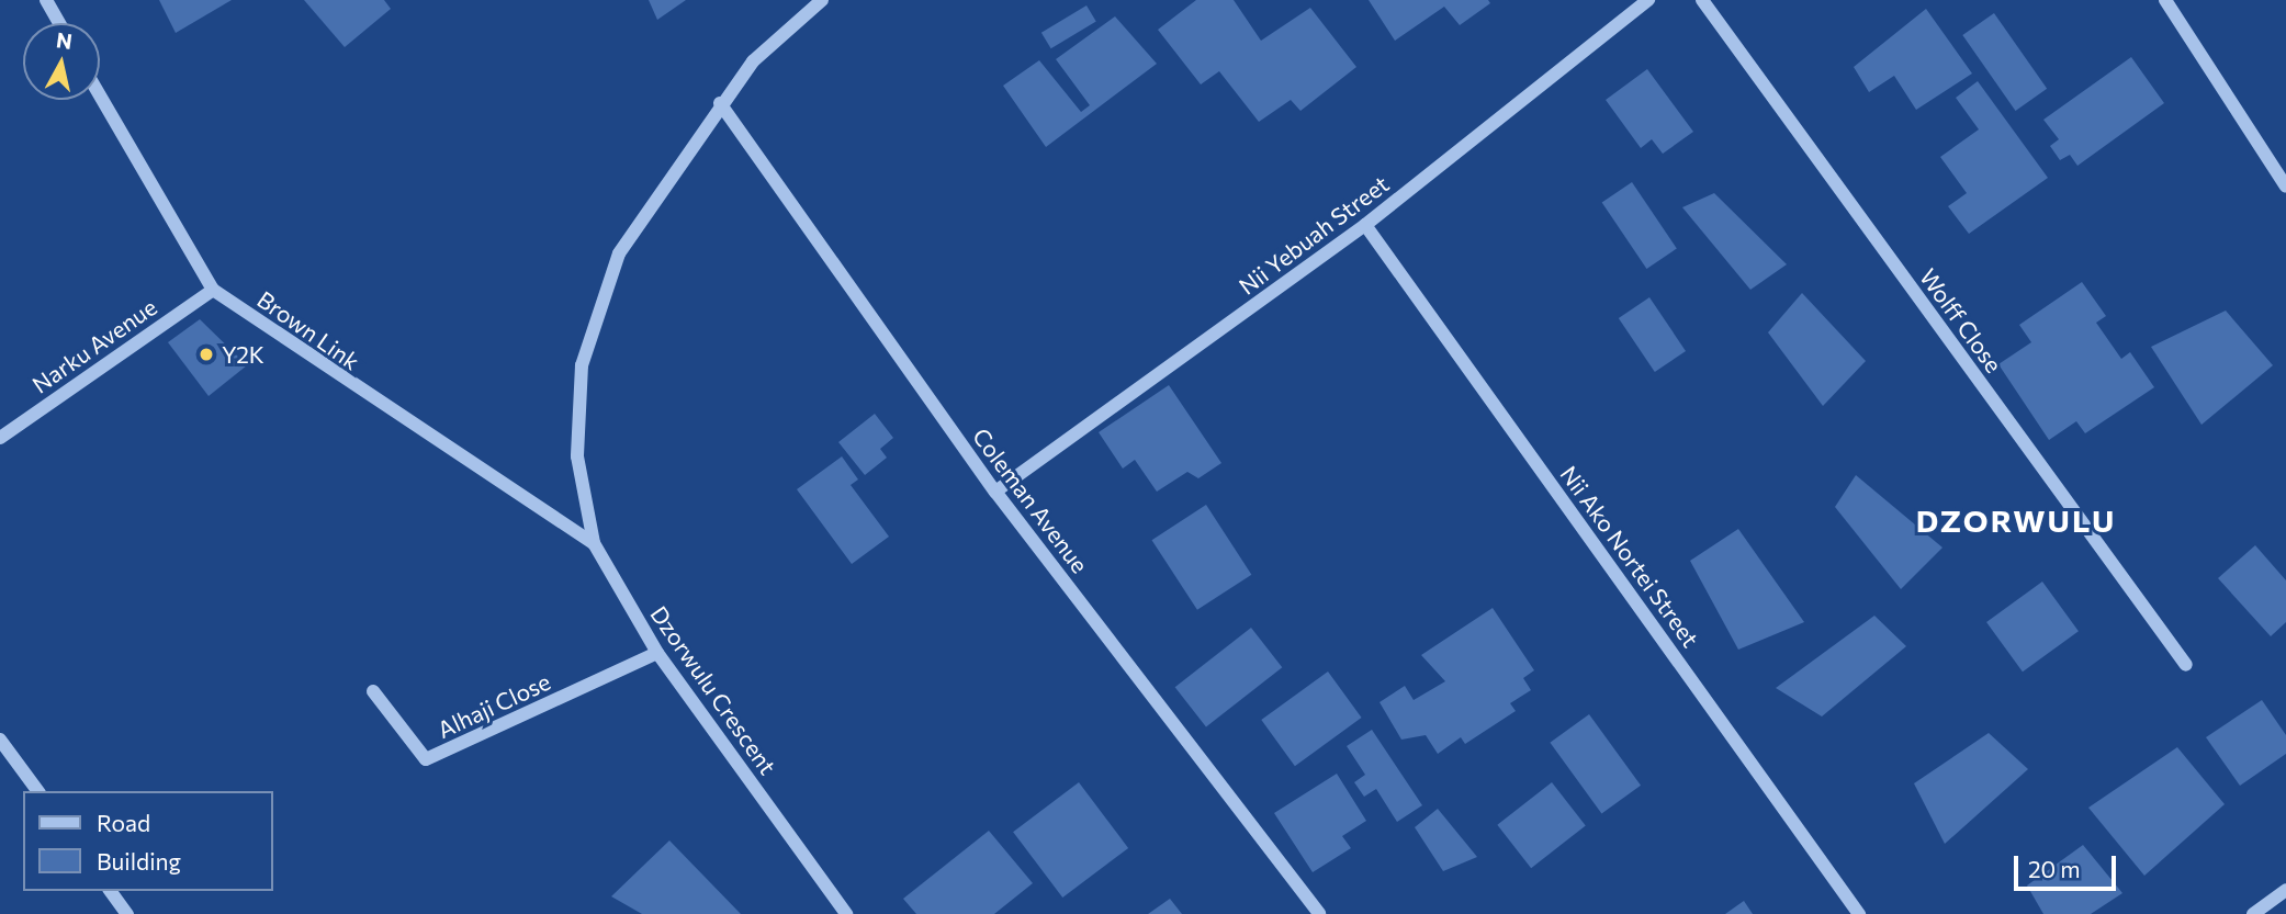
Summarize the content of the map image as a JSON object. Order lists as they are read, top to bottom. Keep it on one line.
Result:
{"streets":{"street":["Nii Yebuah Street","Wolff Close","Brown Link","Narku Avenue","Coleman Avenue","Nii Ako Nortei Street","Dzorwulu Crescent","Alhaji Close"]},"crossings":[["Nii Yebuah Street","Coleman Avenue"],["Nii Yebuah Street","Nii Ako Nortei Street"],["Brown Link","Narku Avenue"],["Brown Link","Dzorwulu Crescent"],["Coleman Avenue","Dzorwulu Crescent"],["Dzorwulu Crescent","Alhaji Close"]],"districts":["DZORWULU"],"places":["Y2K"],"legend":["Road","Building"],"scale_bar":"20 m","north":"top"}
